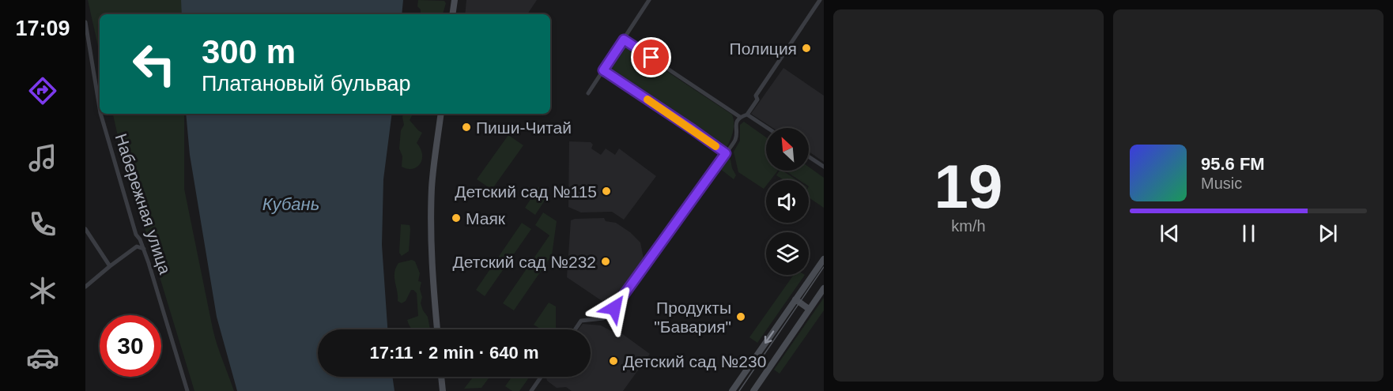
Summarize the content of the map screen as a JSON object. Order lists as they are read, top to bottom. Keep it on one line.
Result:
{"streets":{"street":["Набережная улица"]},"water":["Кубань"],"places":["Полиция","Пиши-Читай","Детский сад №115","Маяк","Детский сад №232","Продукты \"Бавария\"","Детский сад №230"],"north":"top left","page":{"tabs":"17:09","tile":["19","km/h"],"turn":["300 m","Платановый бульвар"],"song":["95.6 FM","Music"],"limit":"30","trip":"17:11 · 2 min · 640 m"}}
